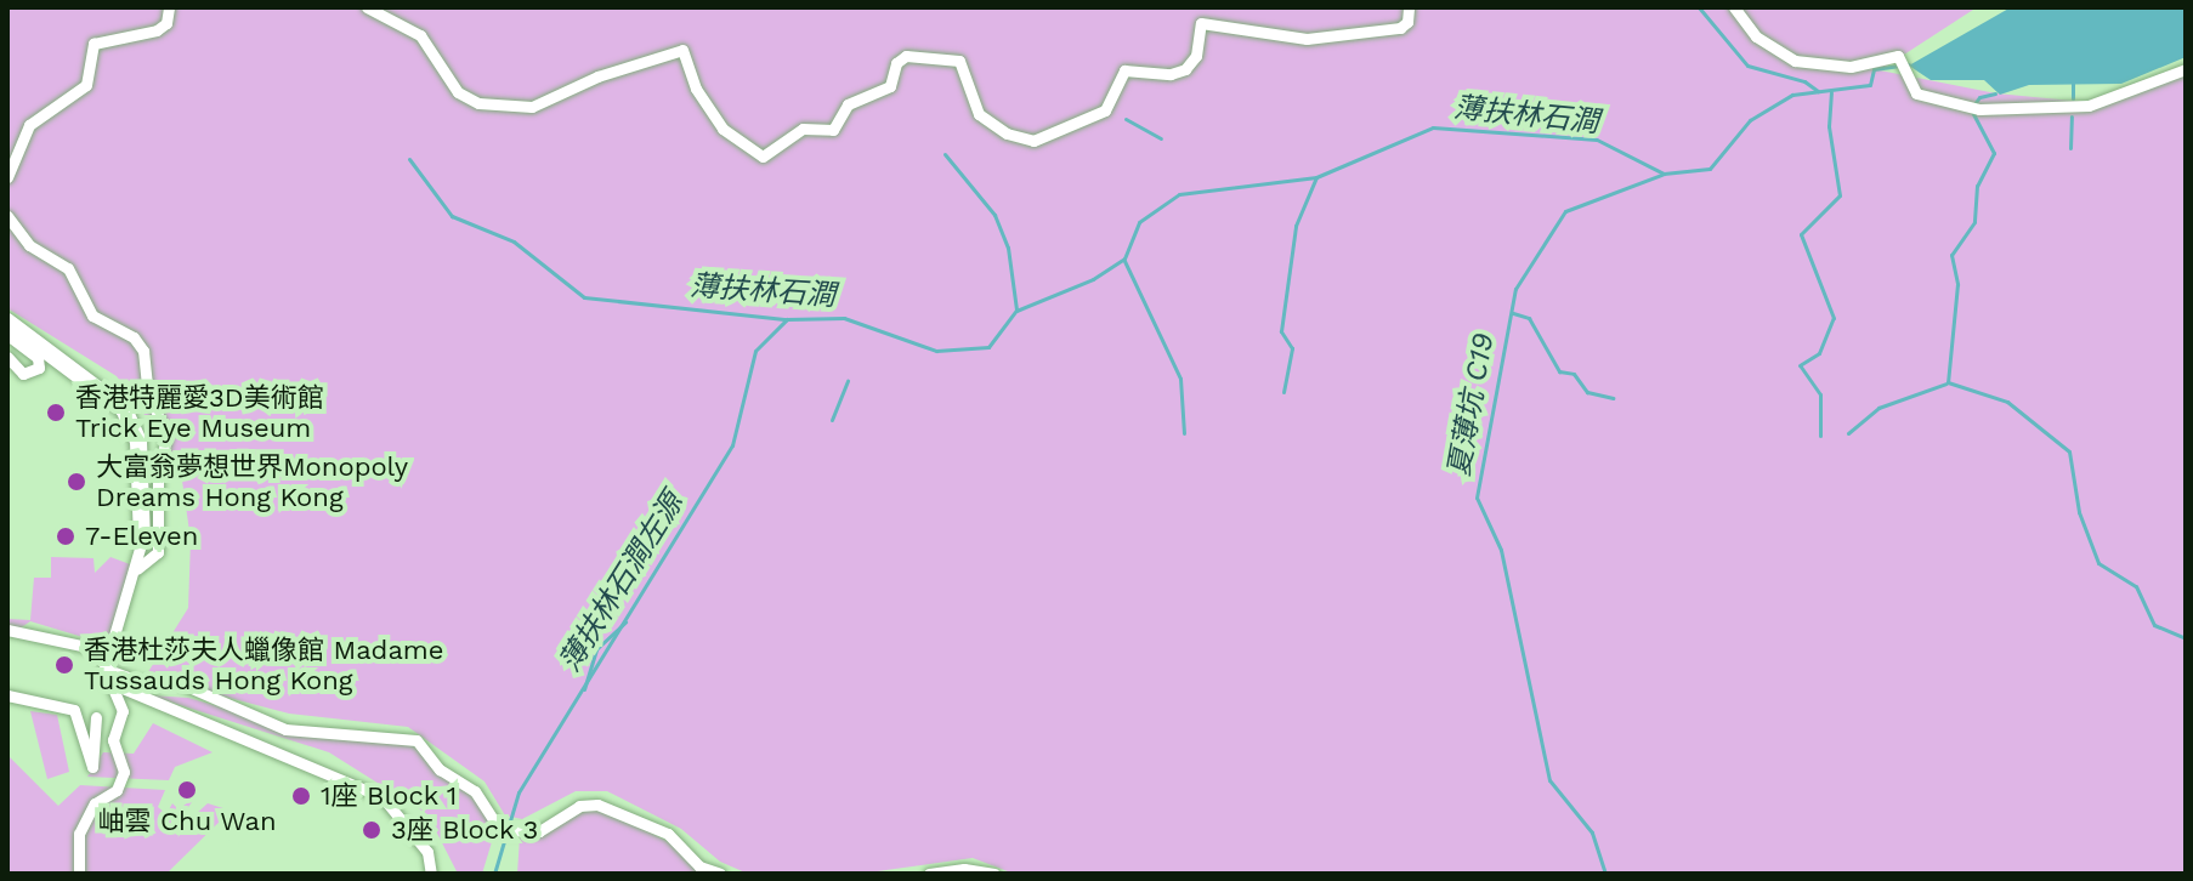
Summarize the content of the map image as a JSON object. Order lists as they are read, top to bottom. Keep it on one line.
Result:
{"water":["薄扶林石澗","夏薄坑 C19","薄扶林石澗左源"],"places":["香港特麗愛3D美術館 Trick Eye Museum","大富翁夢想世界Monopoly Dreams Hong Kong","7-Eleven","香港杜莎夫人蠟像館 Madame Tussauds Hong Kong","岫雲 Chu Wan","1座 Block 1","3座 Block 3"]}
